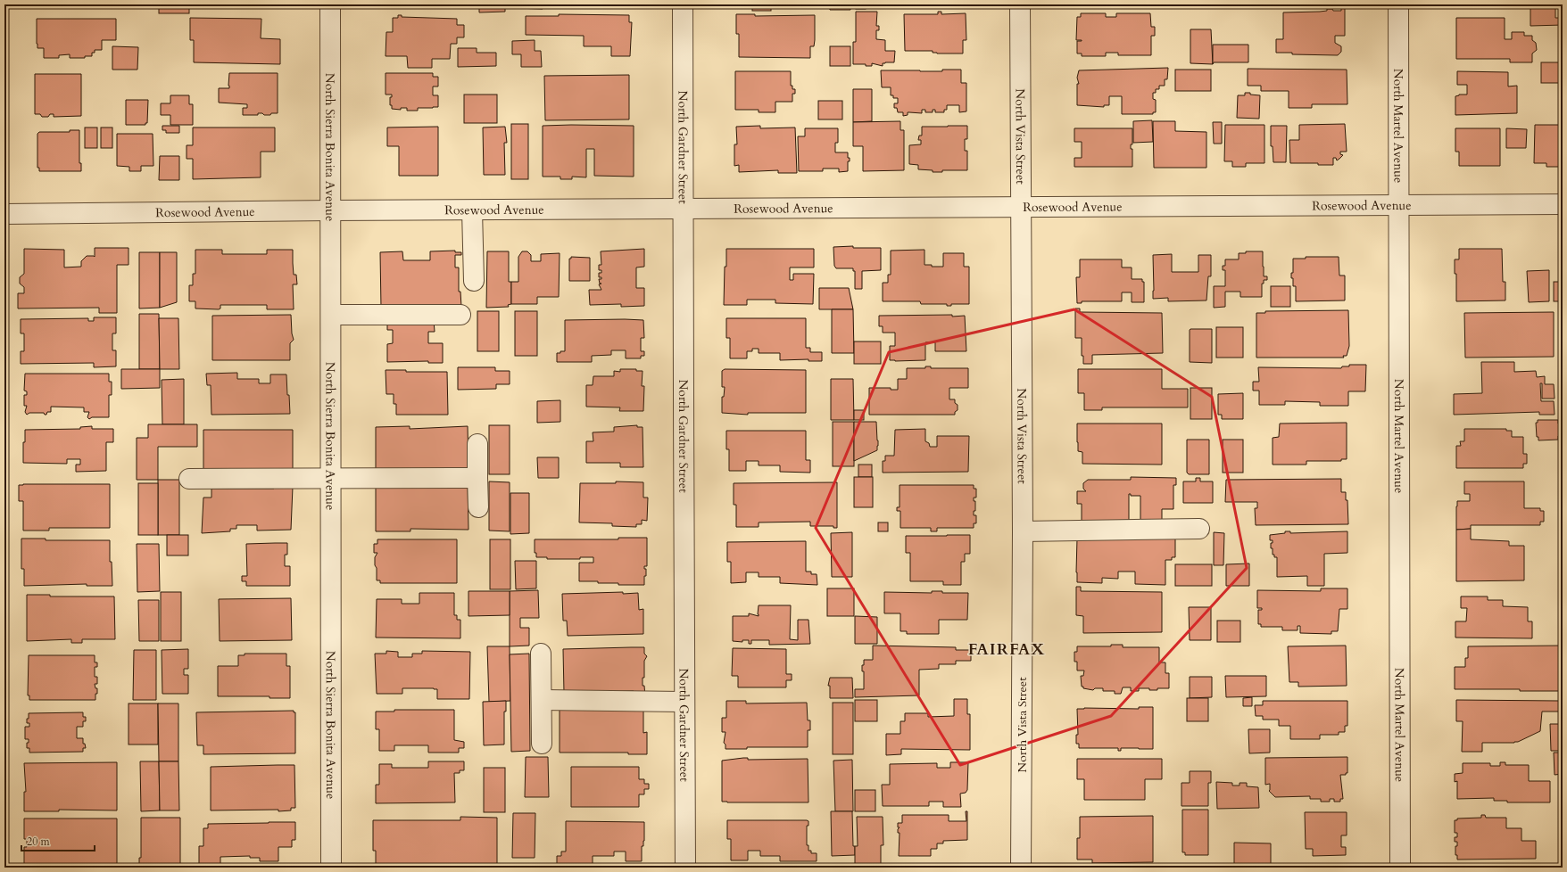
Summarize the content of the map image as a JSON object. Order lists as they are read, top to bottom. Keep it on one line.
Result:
{"streets":{"street":["North Martel Avenue","North Vista Street","North Sierra Bonita Avenue","North Gardner Street","Rosewood Avenue"]},"crossings":[["North Martel Avenue","Rosewood Avenue"],["North Vista Street","Rosewood Avenue"],["North Sierra Bonita Avenue","Rosewood Avenue"],["North Gardner Street","Rosewood Avenue"]],"districts":["FAIRFAX"],"scale_bar":"20 m"}
